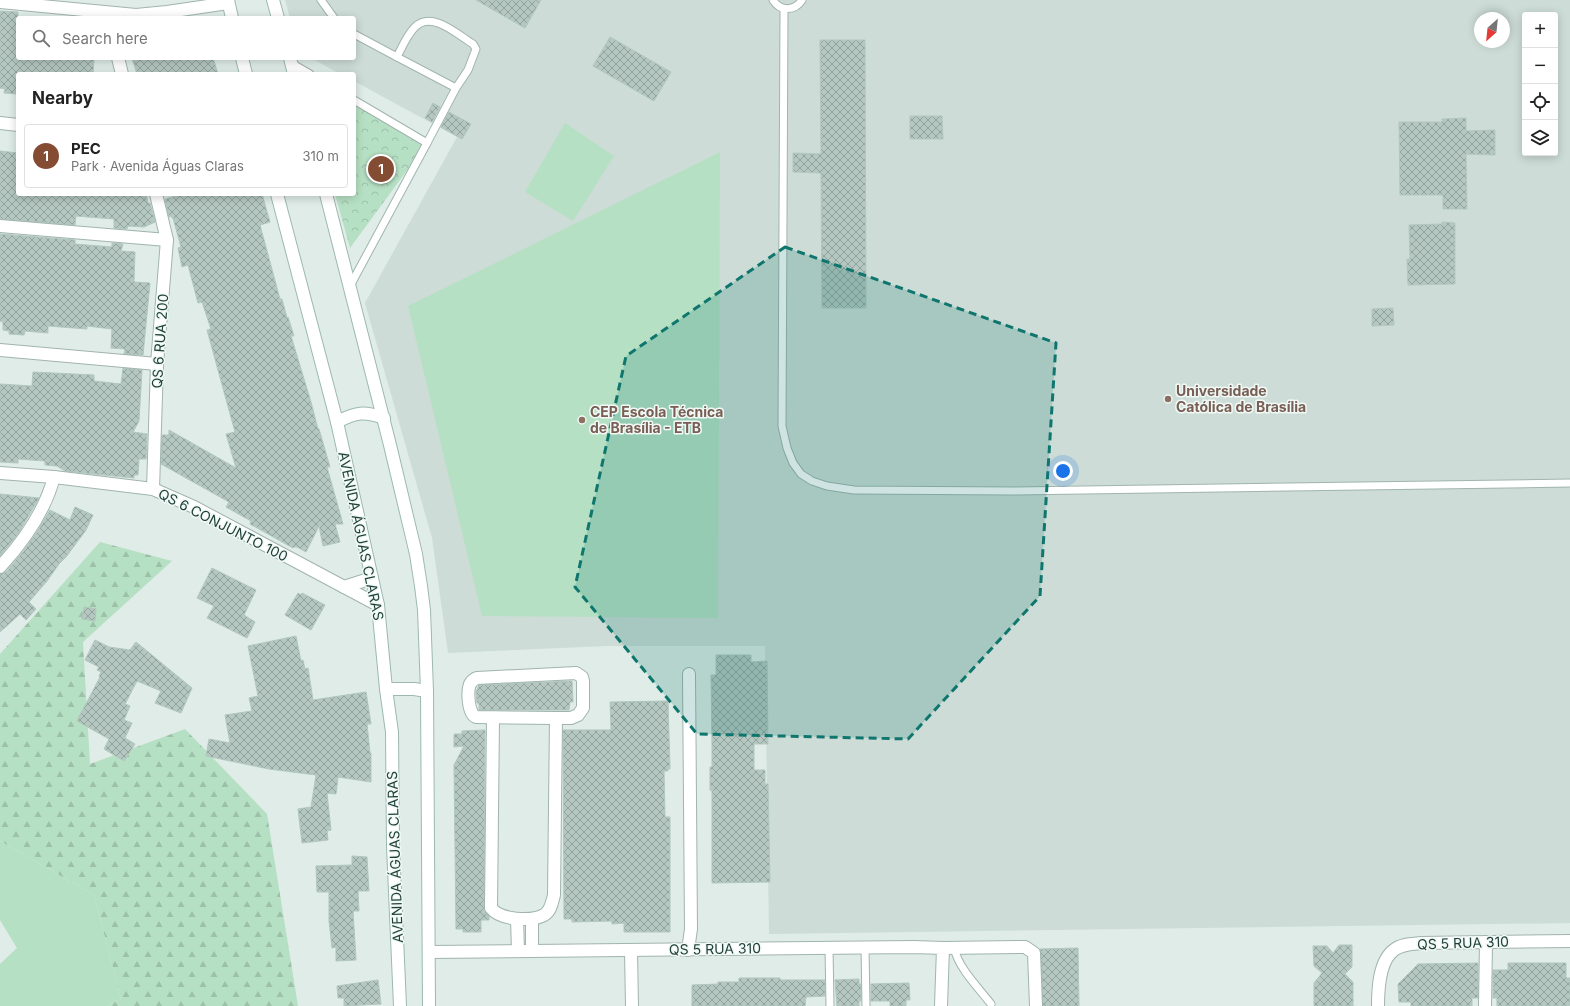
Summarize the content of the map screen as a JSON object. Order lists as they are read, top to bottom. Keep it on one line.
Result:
{"streets":{"street":["QS 6 RUA 200","QS 6 CONJUNTO 100","AVENIDA ÁGUAS CLARAS","QS 5 RUA 310"]},"crossings":[["QS 6 RUA 200","QS 6 CONJUNTO 100"],["QS 6 CONJUNTO 100","AVENIDA ÁGUAS CLARAS"]],"places":["Universidade Católica de Brasília","CEP Escola Técnica de Brasília - ETB"],"north":"bottom left","page":{"map_buttons":["+","−"],"search":"Search here","heading":"Nearby","list":[{"mark":"1","name":"PEC","note":"Park · Avenida Águas Claras","value":"310 m"}],"pins":"1"}}
